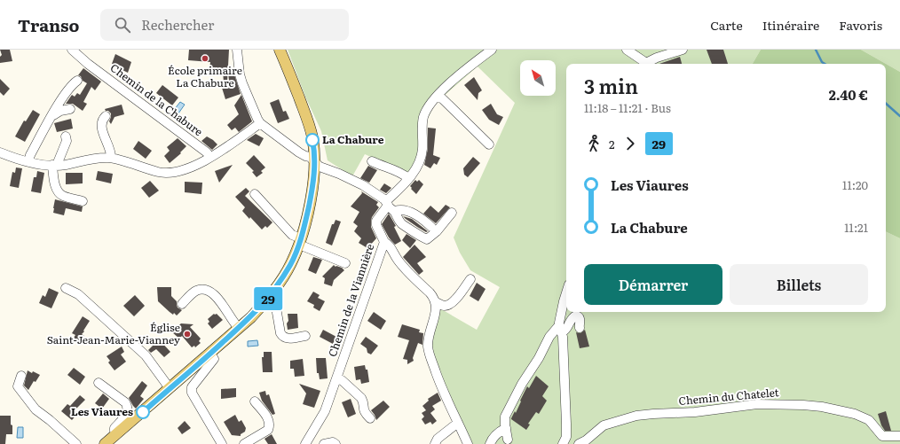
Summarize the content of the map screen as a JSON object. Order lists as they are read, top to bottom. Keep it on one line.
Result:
{"streets":{"street":["Chemin de la Chabure","Chemin de la Viannière","Chemin du Chatelet"]},"places":["École primaire La Chabure","La Chabure","Église Saint-Jean-Marie-Vianney","Les Viaures"],"lines":["bus line 29"],"north":"top left","page":{"header":"Transo","search":"Rechercher","nav":["Carte","Itinéraire","Favoris"],"on_map":"29","heading":["3 min","11:18 – 11:21 · Bus","2.40 €"],"legs":["2","29"],"list":[{"name":"Les Viaures","value":"11:20"},{"name":"La Chabure","value":"11:21"}],"buttons":["Démarrer","Billets"]}}
